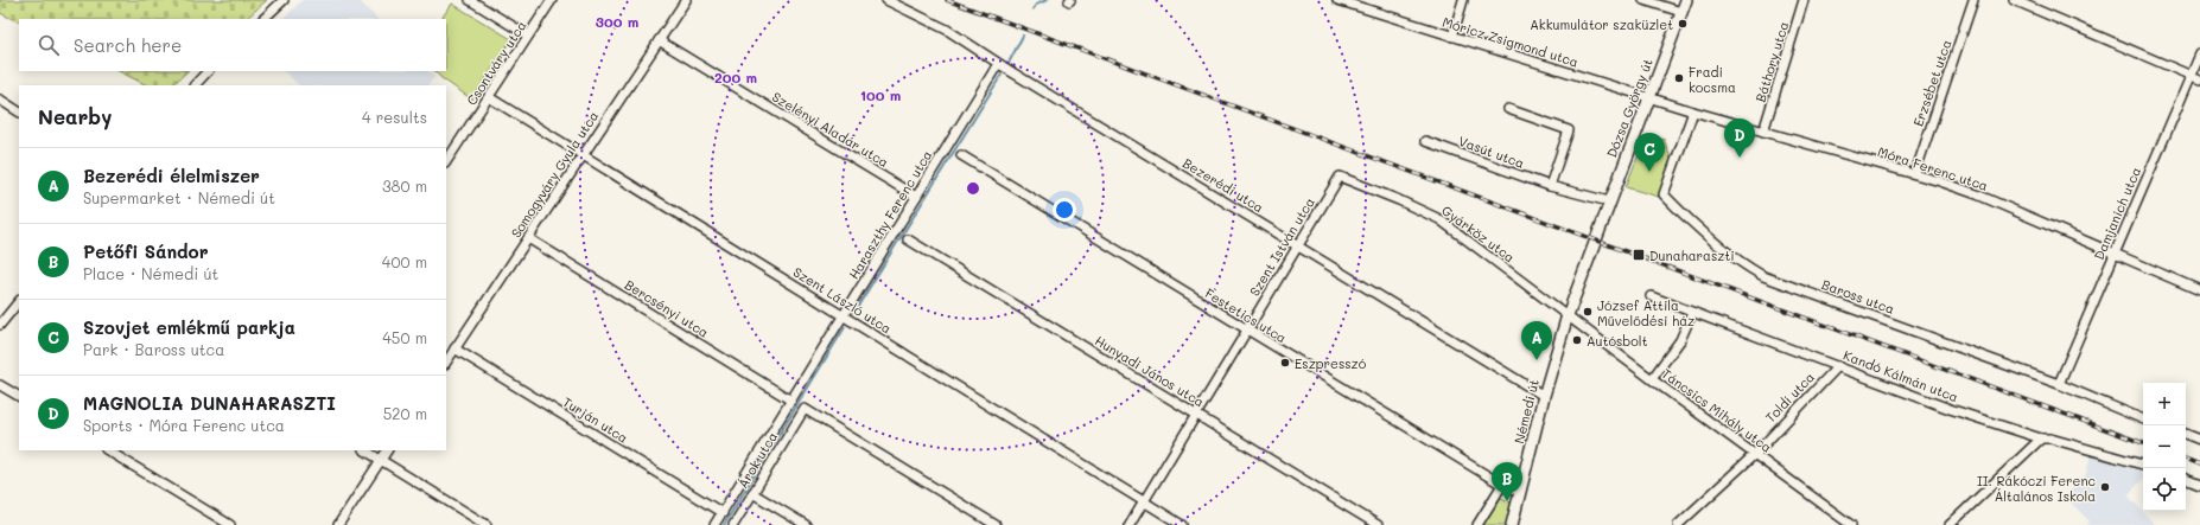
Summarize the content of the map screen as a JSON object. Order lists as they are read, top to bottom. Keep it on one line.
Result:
{"streets":{"main road":["Dózsa György út","Némedi út"],"street":["Móricz Zsigmond utca","Báthory utca","Csontváry utca","Erzsébet utca","Szelényi Aladár utca","Vasút utca","Móra Ferenc utca","Somogyváry Gyula utca","Bezerédi utca","Damjanich utca","Haraszthy Ferenc utca","Gyárköz utca","Szent István utca","Baross utca","Szent László utca","Bercsényi utca","Festetics utca","Hunyadi János utca","Kandó Kálmán utca","Toldi utca","Táncsics Mihály utca","Turján utca","Árok utca"]},"crossings":[["Móricz Zsigmond utca","Dózsa György út"],["Móricz Zsigmond utca","Móra Ferenc utca"],["Báthory utca","Móra Ferenc utca"],["Csontváry utca","Szent László utca"],["Erzsébet utca","Móra Ferenc utca"],["Dózsa György út","Vasút utca"],["Dózsa György út","Móra Ferenc utca"],["Dózsa György út","Némedi út"],["Szelényi Aladár utca","Somogyváry Gyula utca"],["Szelényi Aladár utca","Haraszthy Ferenc utca"],["Móra Ferenc utca","Damjanich utca"],["Móra Ferenc utca","Baross utca"],["Somogyváry Gyula utca","Szent László utca"],["Somogyváry Gyula utca","Bercsényi utca"],["Somogyváry Gyula utca","Turján utca"],["Bezerédi utca","Haraszthy Ferenc utca"],["Bezerédi utca","Szent István utca"],["Bezerédi utca","Némedi út"],["Damjanich utca","Baross utca"],["Haraszthy Ferenc utca","Szent László utca"],["Haraszthy Ferenc utca","Bercsényi utca"],["Haraszthy Ferenc utca","Turján utca"],["Gyárköz utca","Szent István utca"],["Gyárköz utca","Táncsics Mihály utca"],["Gyárköz utca","Némedi út"],["Szent István utca","Szent László utca"],["Szent István utca","Festetics utca"],["Szent István utca","Hunyadi János utca"],["Festetics utca","Némedi út"],["Kandó Kálmán utca","Toldi utca"],["Toldi utca","Táncsics Mihály utca"],["Táncsics Mihály utca","Némedi út"]],"places":{"other":["Akkumulátor szaküzlet","Fradi kocsma","József Attila Művelődési ház","Autósbolt","Eszpresszó","II. Rákóczi Ferenc Általános Iskola"],"transit":["Dunaharaszti"]},"page":{"search":"Search here","heading":["Nearby","4 results"],"pins":["D","C","A","B"],"list":[{"mark":"A","name":"Bezerédi élelmiszer","note":"Supermarket · Némedi út","value":"380 m"},{"mark":"B","name":"Petőfi Sándor","note":"Place · Némedi út","value":"400 m"},{"mark":"C","name":"Szovjet emlékmű parkja","note":"Park · Baross utca","value":"450 m"},{"mark":"D","name":"MAGNOLIA DUNAHARASZTI","note":"Sports · Móra Ferenc utca","value":"520 m"}],"map_buttons":["+","−"]},"rings":["300 m","200 m","100 m"]}
